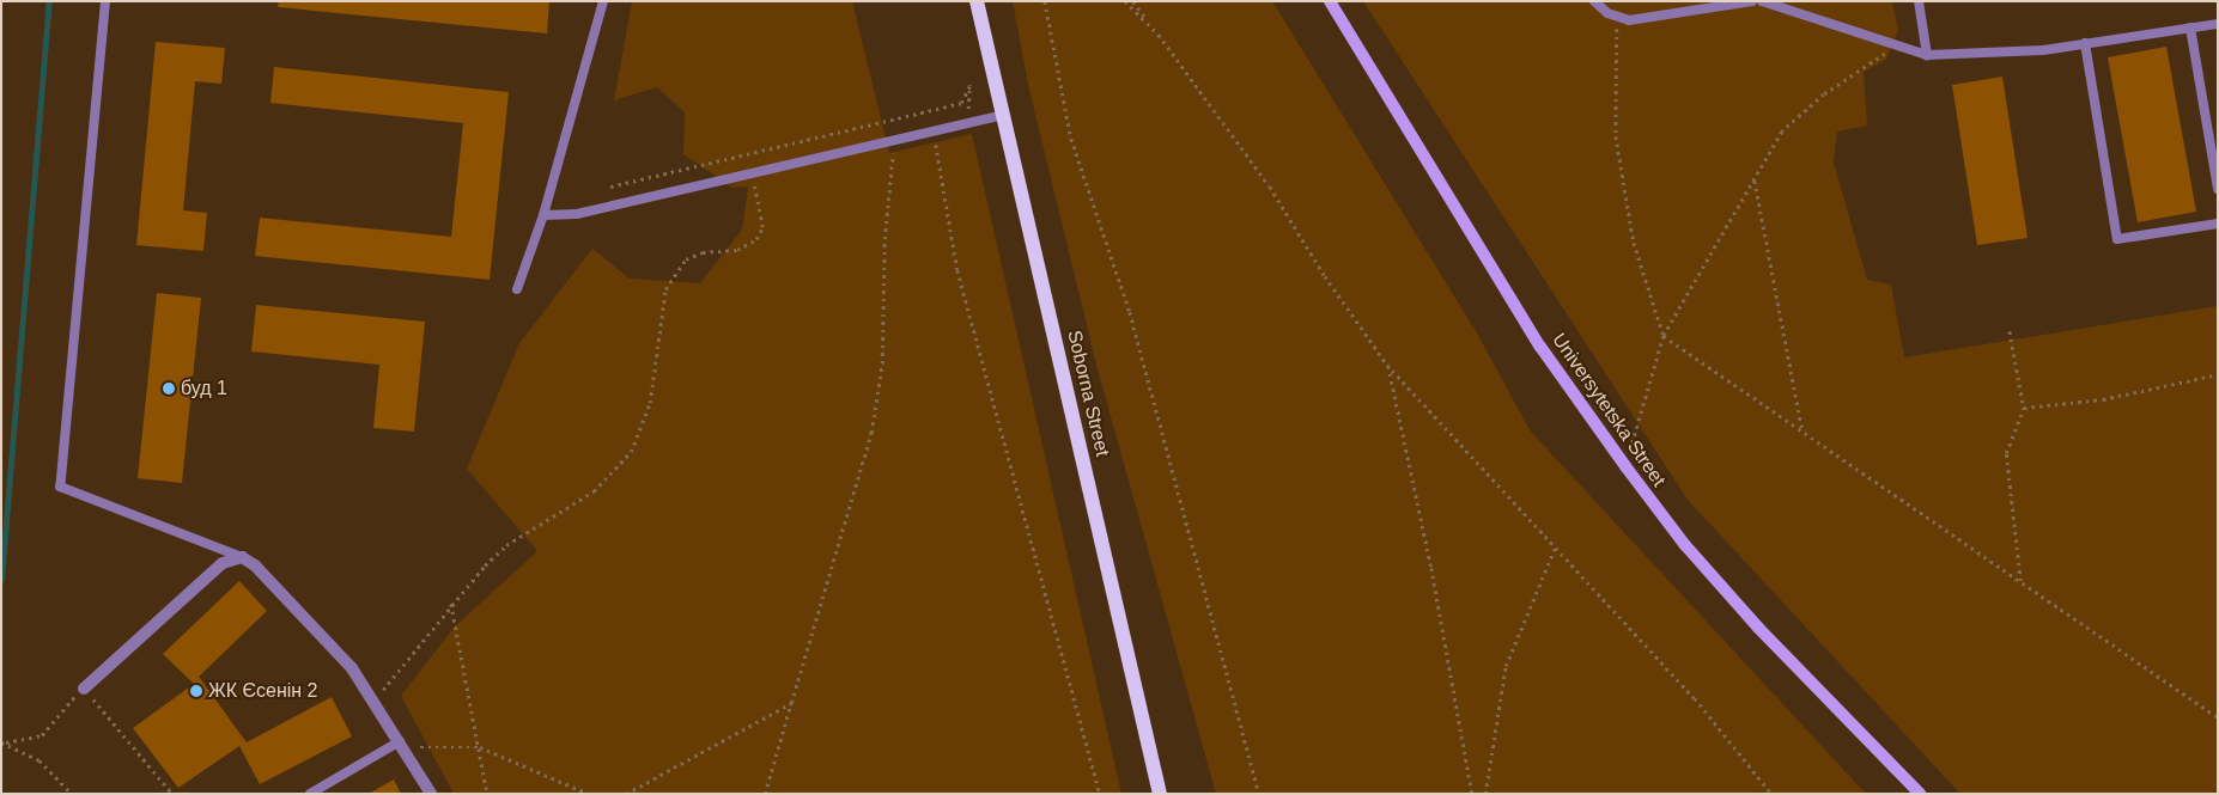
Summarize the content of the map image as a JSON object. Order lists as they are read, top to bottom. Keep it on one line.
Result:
{"streets":{"main road":["Soborna Street","Universytetska Street"]},"places":["буд 1","ЖК Єсенін 2"]}
